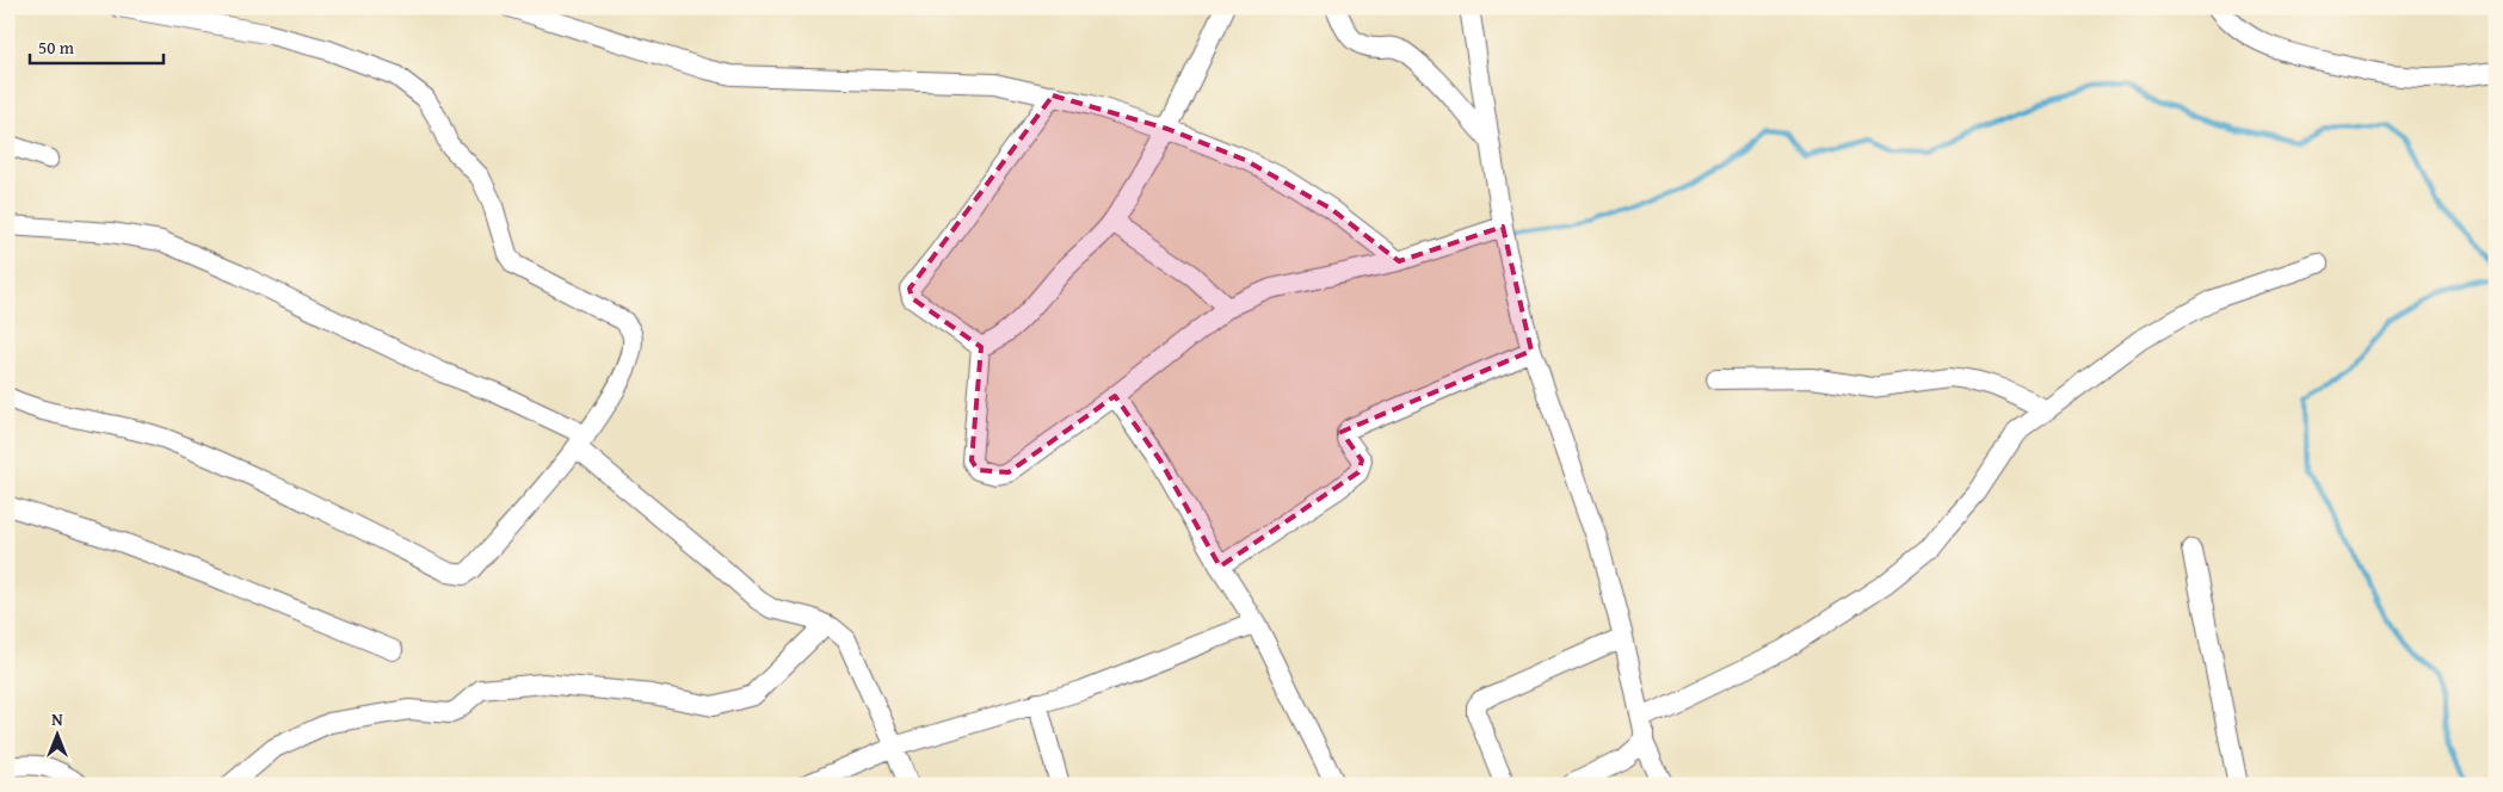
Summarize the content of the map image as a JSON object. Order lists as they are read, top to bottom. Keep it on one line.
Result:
{"scale_bar":"50 m","north":"top"}
